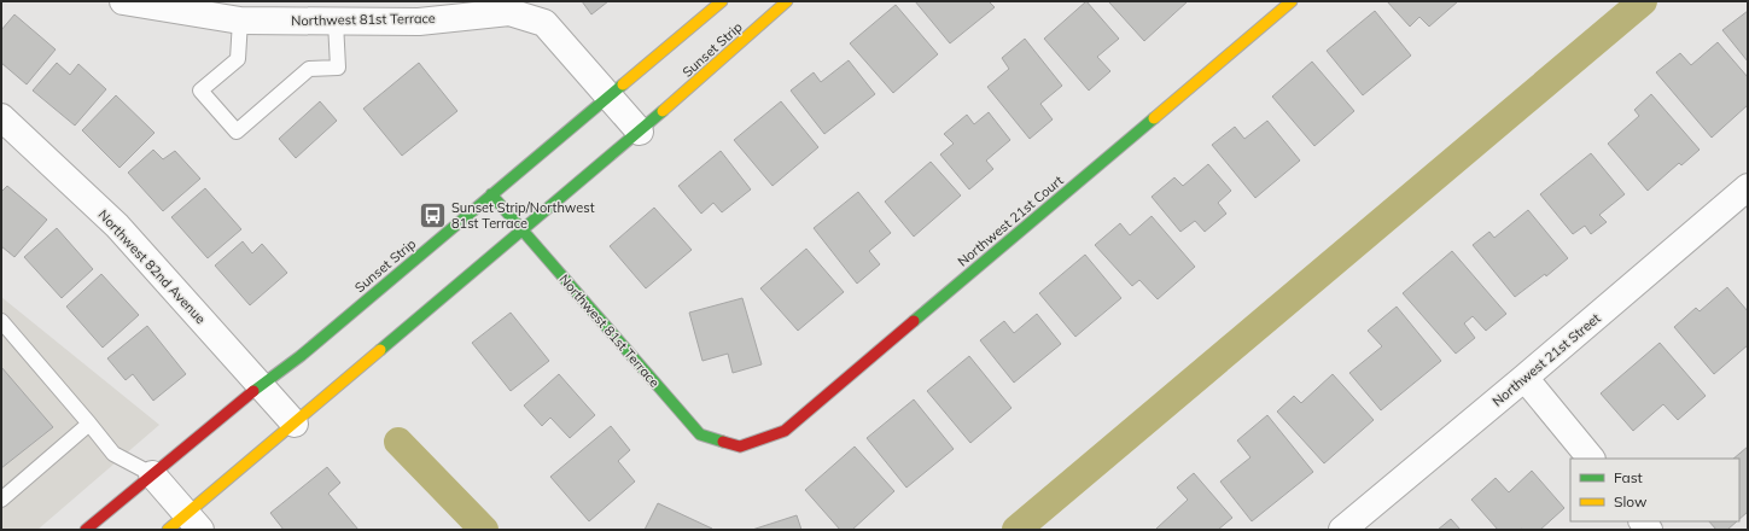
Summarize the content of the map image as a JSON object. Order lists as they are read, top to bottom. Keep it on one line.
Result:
{"streets":{"street":["Northwest 81st Terrace","Sunset Strip","Northwest 21st Court","Northwest 82nd Avenue","Northwest 21st Street"]},"crossings":[["Northwest 81st Terrace","Sunset Strip"],["Northwest 81st Terrace","Northwest 21st Court"],["Sunset Strip","Northwest 82nd Avenue"]],"places":{"bus stop":["Sunset Strip/Northwest 81st Terrace"]},"legend":["Fast","Slow"]}
